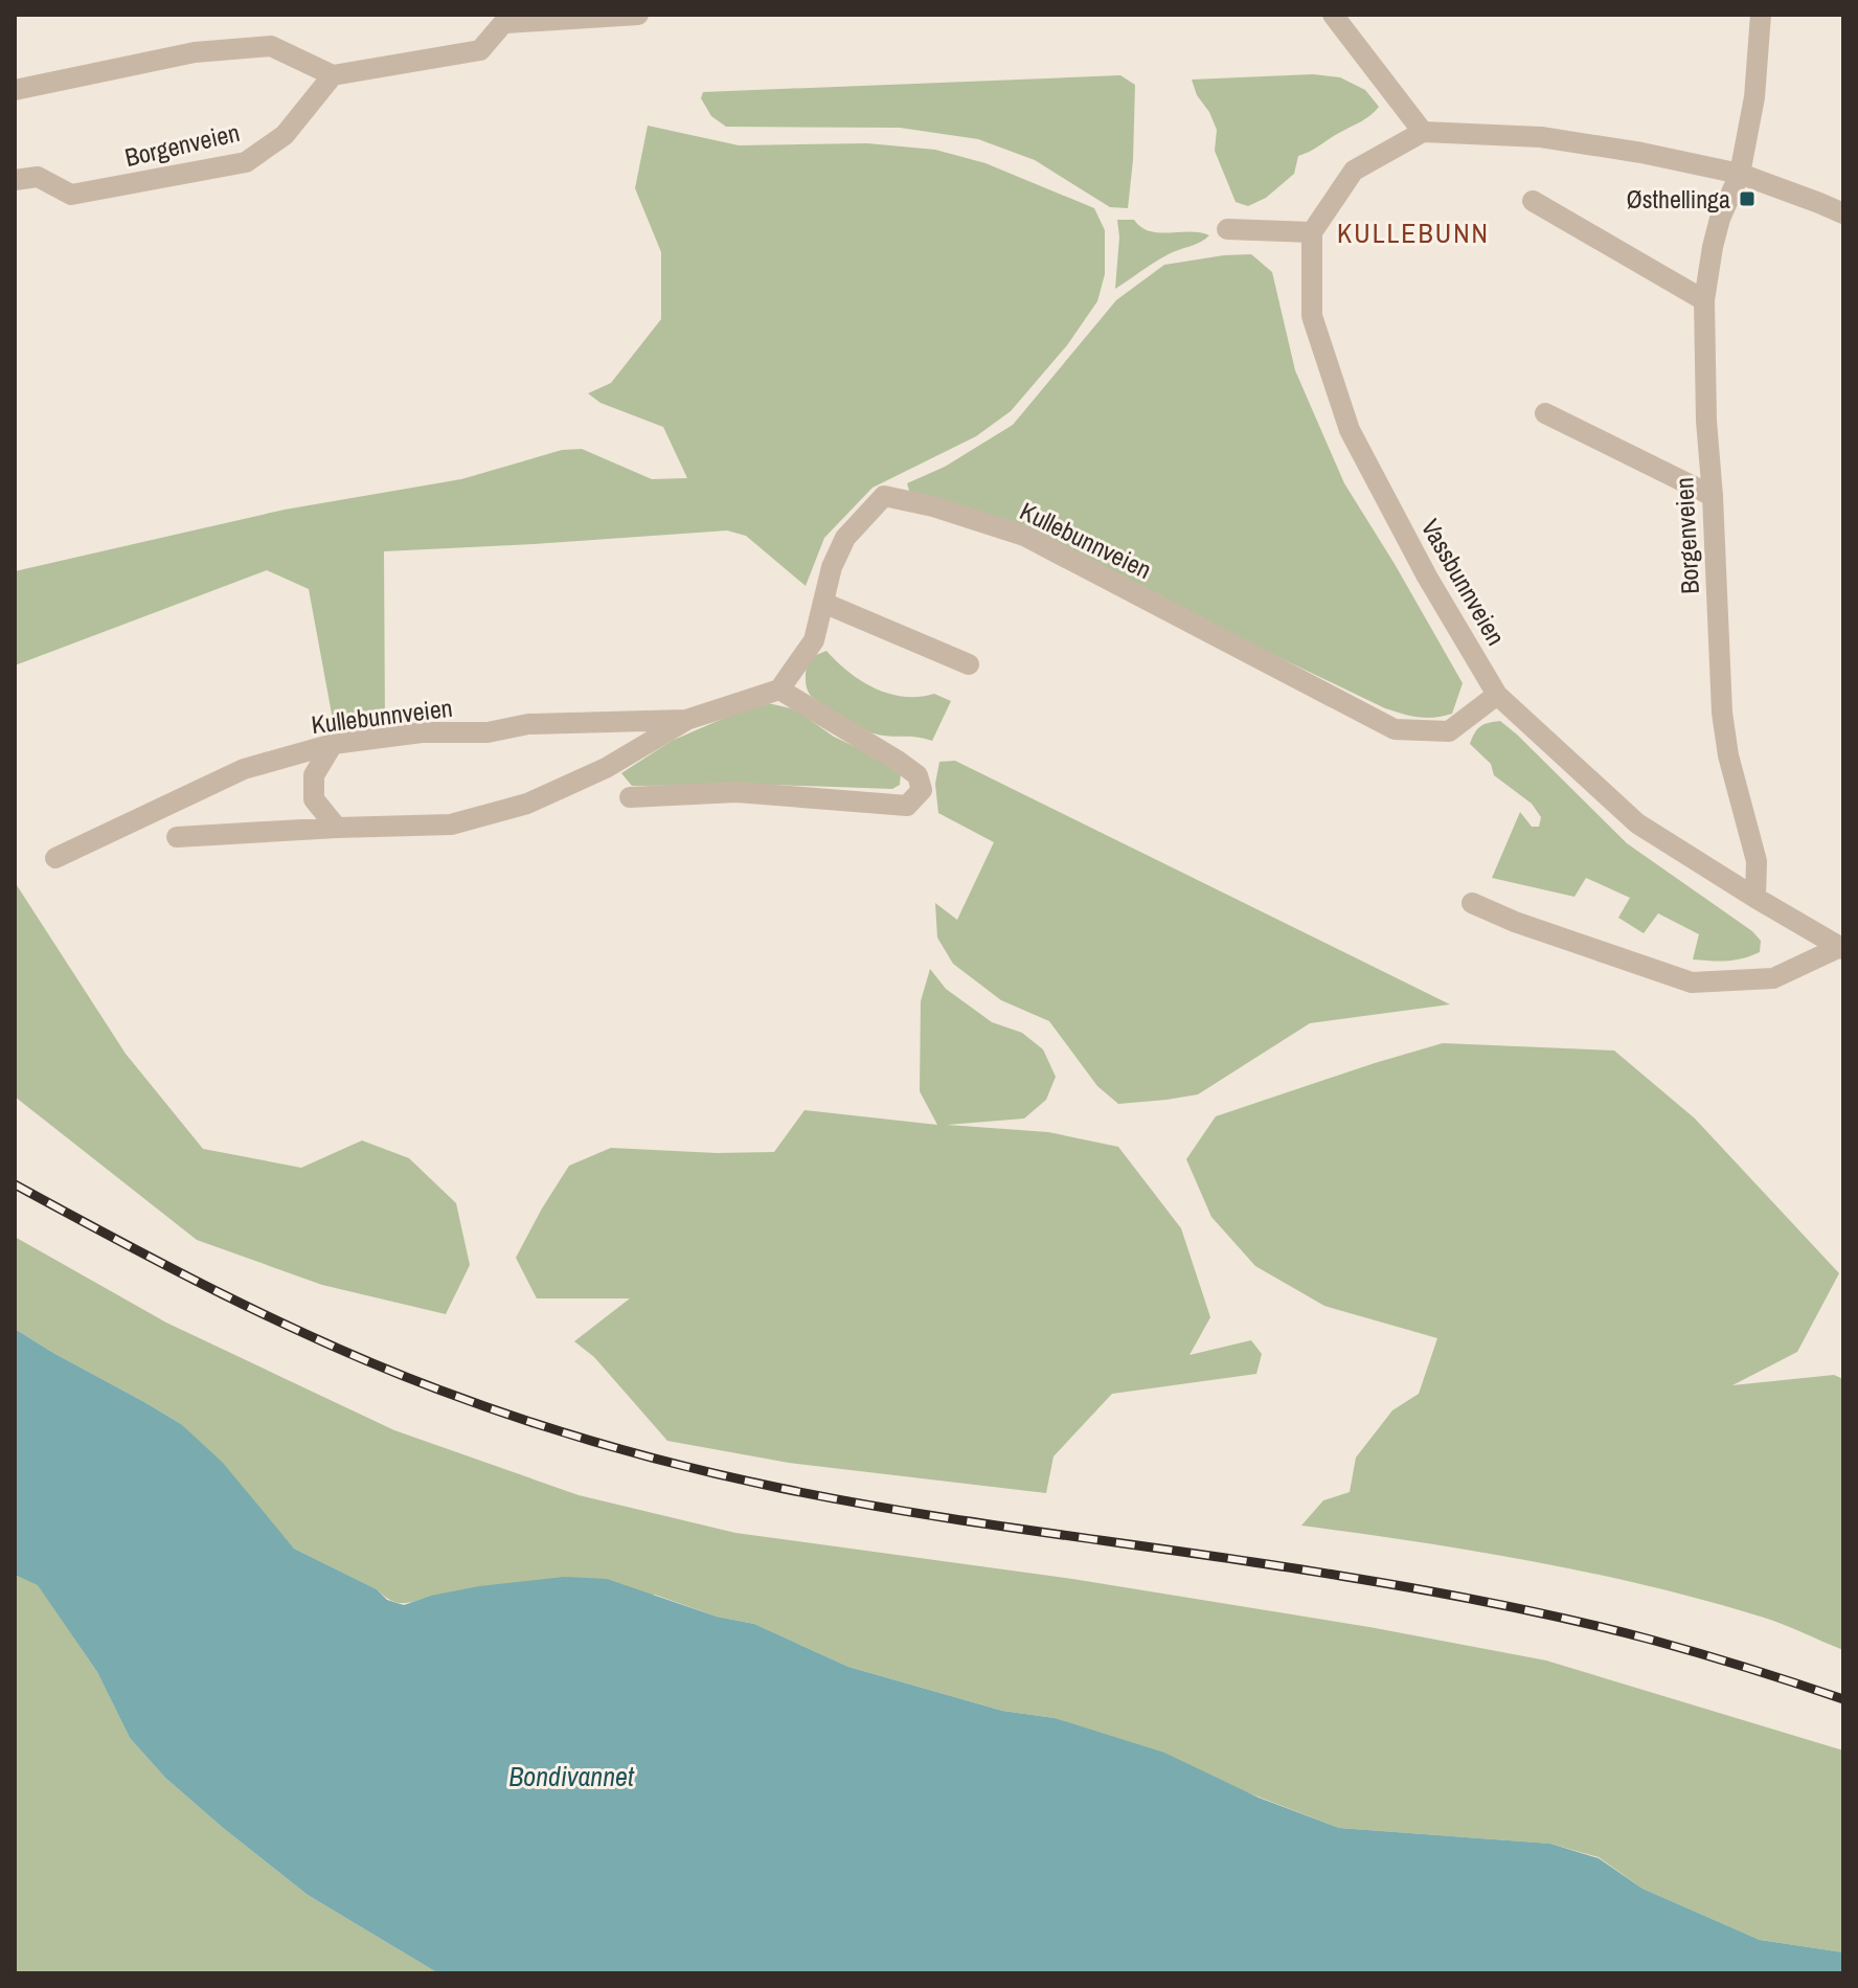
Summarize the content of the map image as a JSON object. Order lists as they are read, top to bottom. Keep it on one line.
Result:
{"streets":{"street":["Borgenveien","Kullebunnveien","Vassbunnveien"]},"crossings":[["Borgenveien","Vassbunnveien"],["Kullebunnveien","Vassbunnveien"]],"districts":["KULLEBUNN"],"water":["Bondivannet"],"places":{"transit":["Østhellinga"]}}
